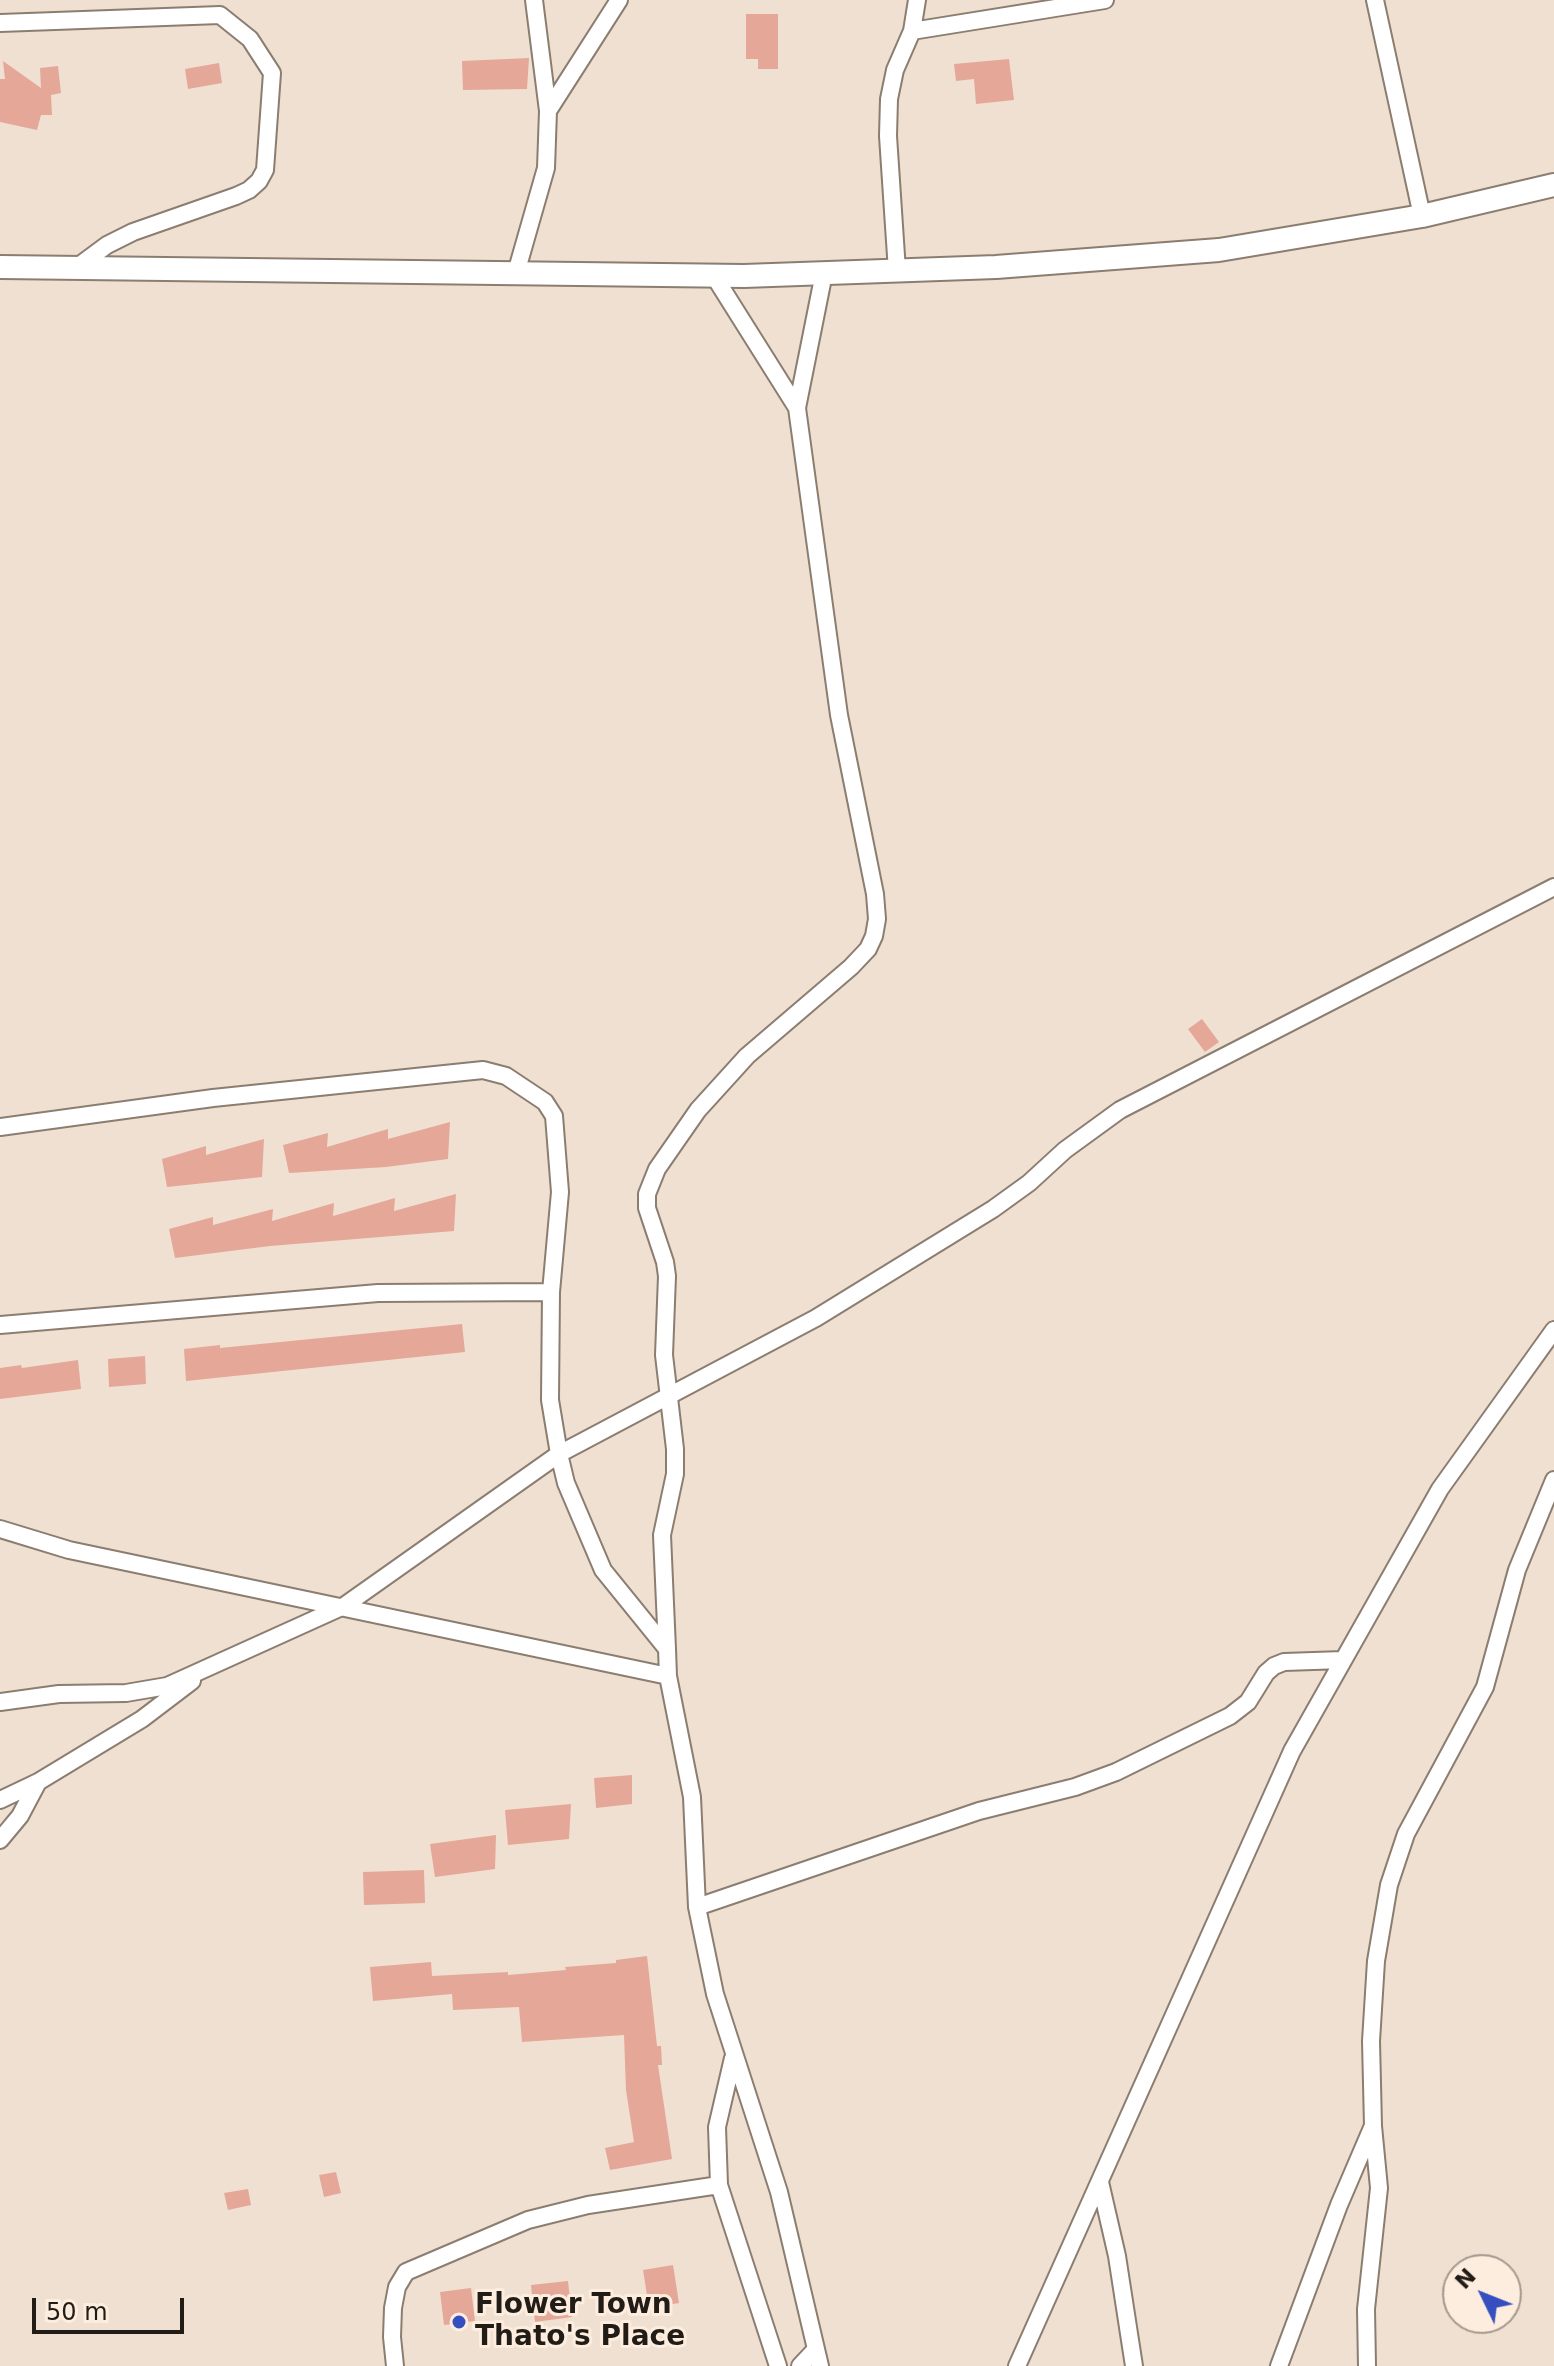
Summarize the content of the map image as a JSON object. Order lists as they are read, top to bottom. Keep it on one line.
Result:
{"places":["Flower Town Thato's Place"],"scale_bar":"50 m","north":"top left"}
